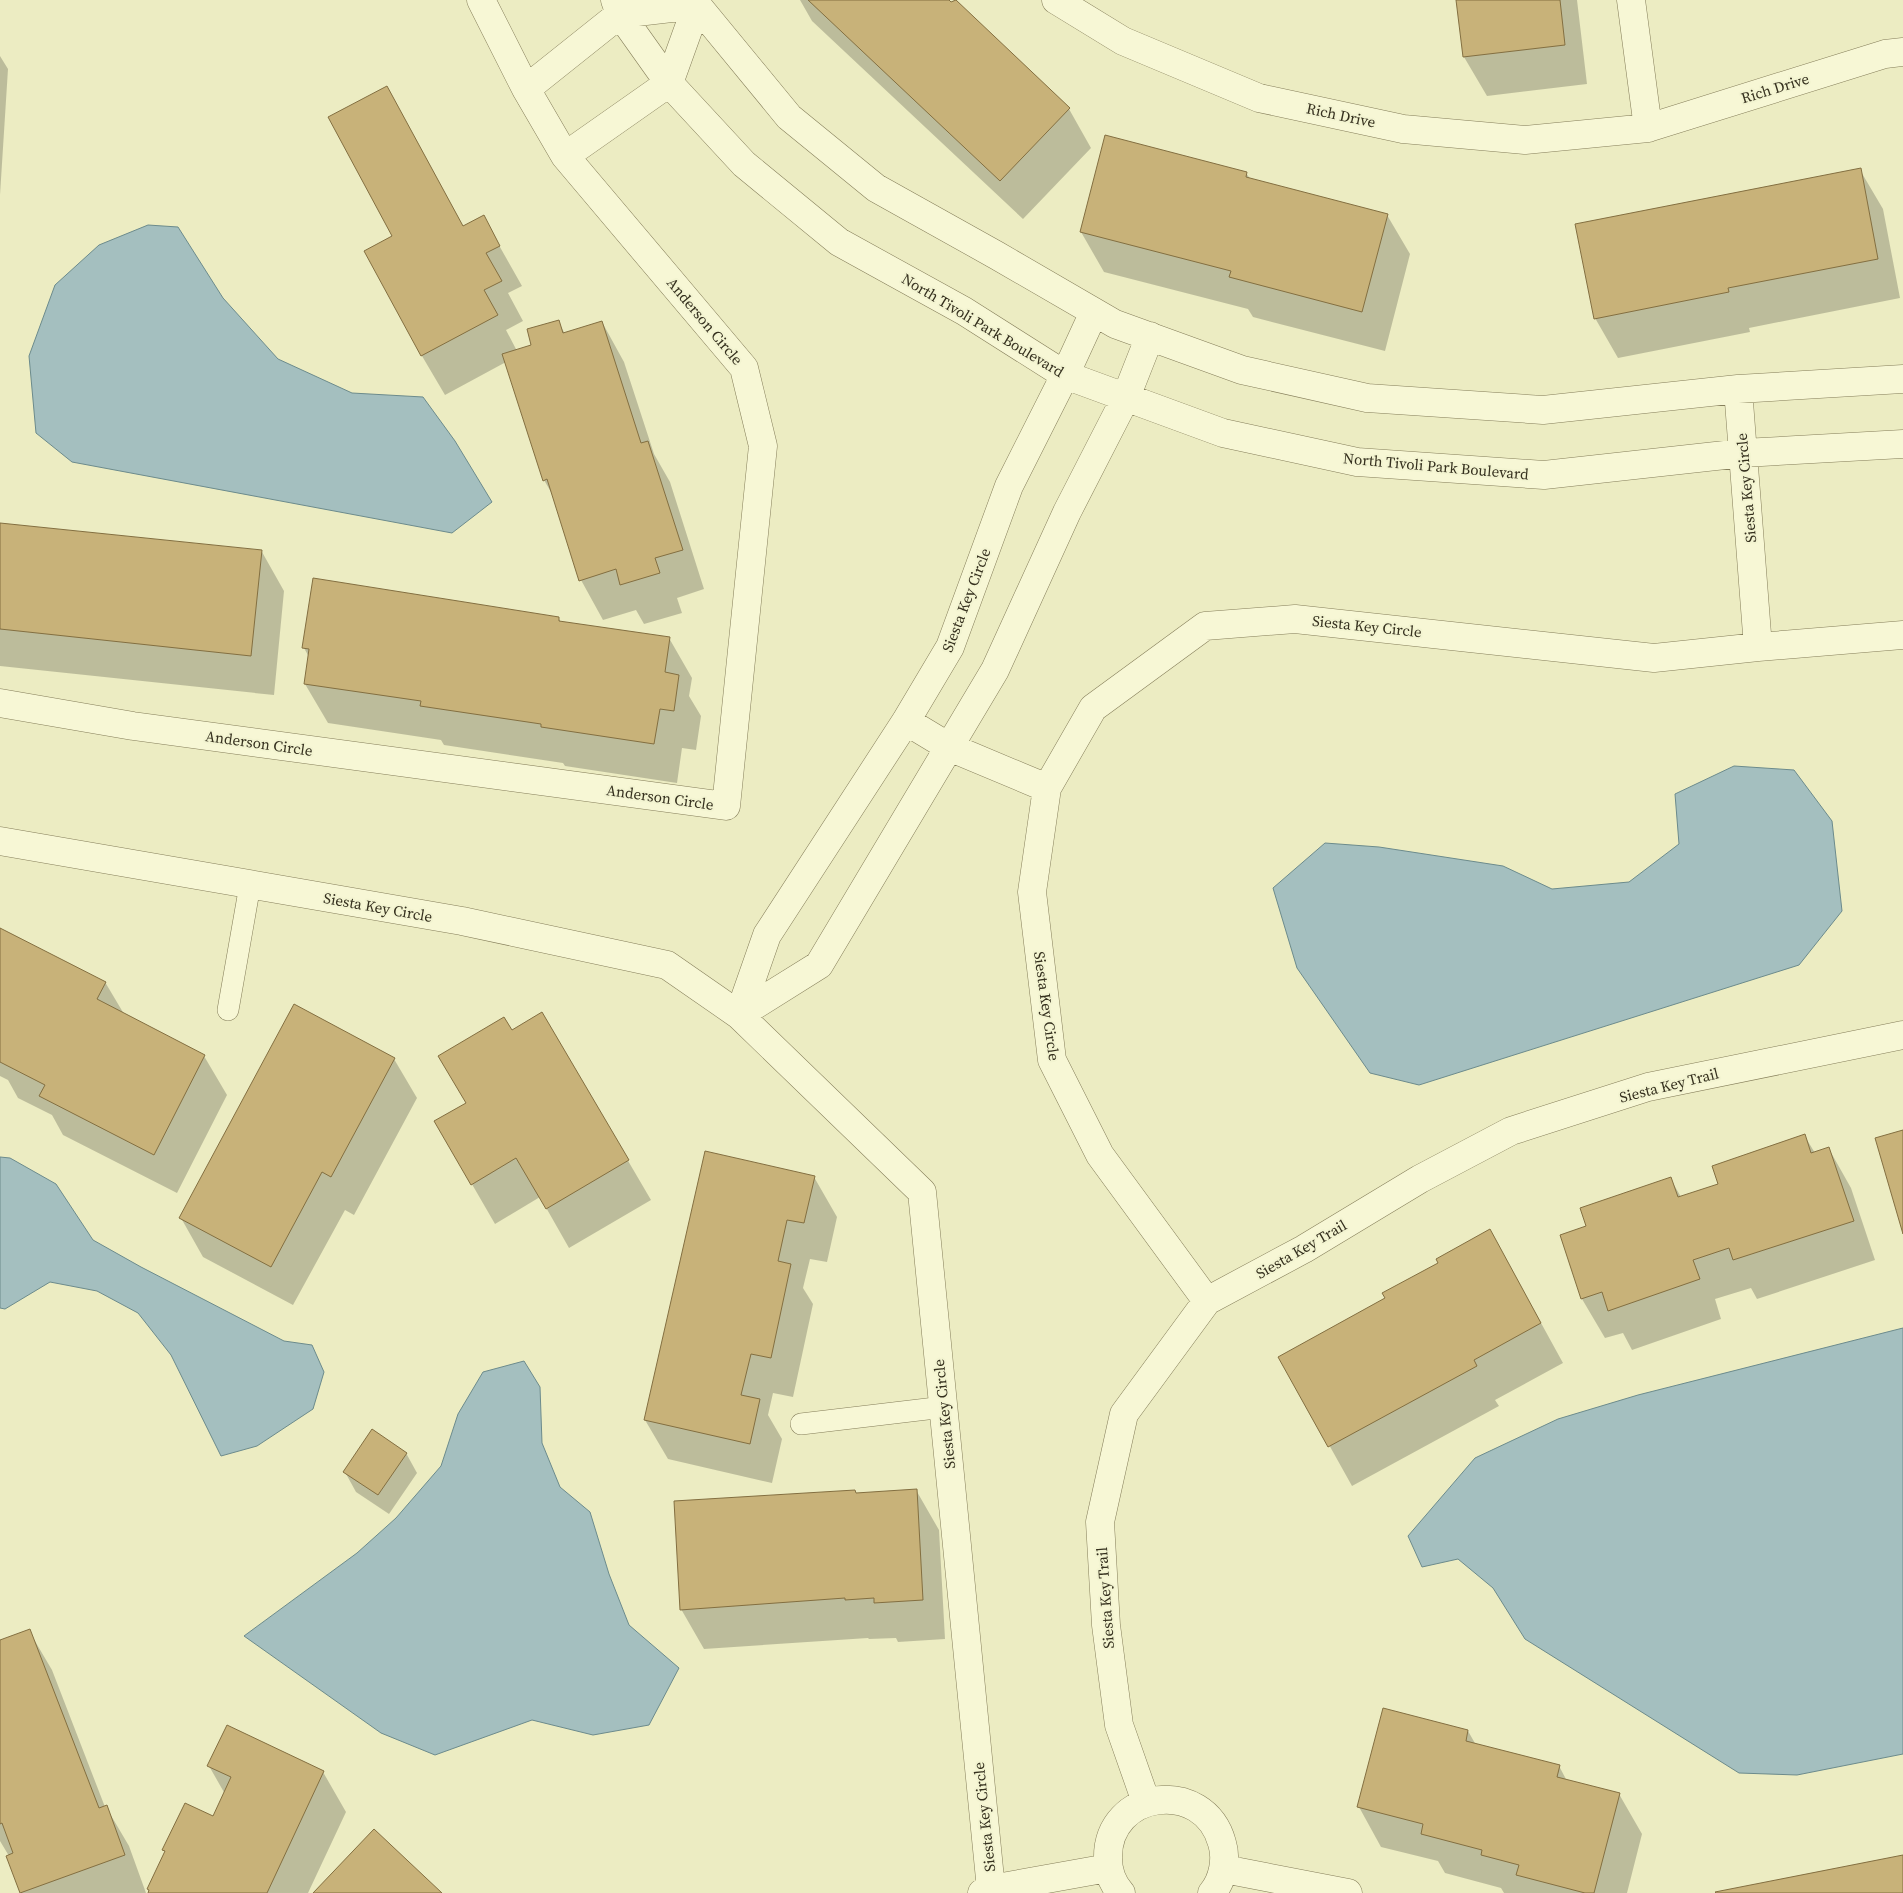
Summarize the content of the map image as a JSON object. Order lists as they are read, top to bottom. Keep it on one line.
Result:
{"streets":{"street":["Rich Drive","Anderson Circle","North Tivoli Park Boulevard","Siesta Key Circle","Siesta Key Trail"]},"crossings":[["North Tivoli Park Boulevard","Siesta Key Circle"],["Siesta Key Circle","Siesta Key Trail"]]}
